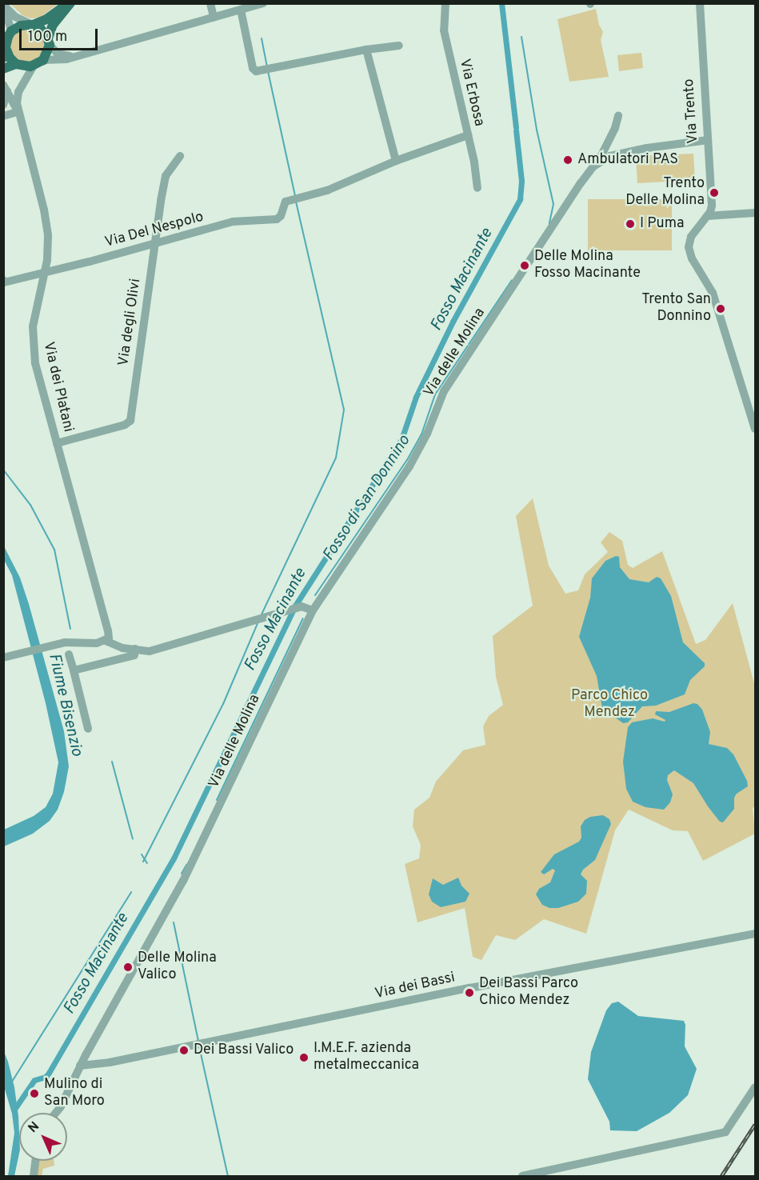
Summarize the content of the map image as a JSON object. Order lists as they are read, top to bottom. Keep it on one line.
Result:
{"streets":{"street":["Via Erbosa","Via Trento","Via Del Nespolo","Via degli Olivi","Via delle Molina","Via dei Platani","Via dei Bassi"]},"crossings":[["Via Del Nespolo","Via degli Olivi"],["Via Del Nespolo","Via dei Platani"],["Via degli Olivi","Via dei Platani"],["Via delle Molina","Via dei Bassi"]],"water":["Fosso Macinante","Fosso di San Donnino","Fiume Bisenzio"],"parks":["Parco Chico Mendez"],"places":["Ambulatori PAS","Trento Delle Molina","I Puma","Delle Molina Fosso Macinante","Trento San Donnino","Delle Molina Valico","Dei Bassi Parco Chico Mendez","Dei Bassi Valico","I.M.E.F. azienda metalmeccanica","Mulino di San Moro"],"scale_bar":"100 m","north":"top left"}
